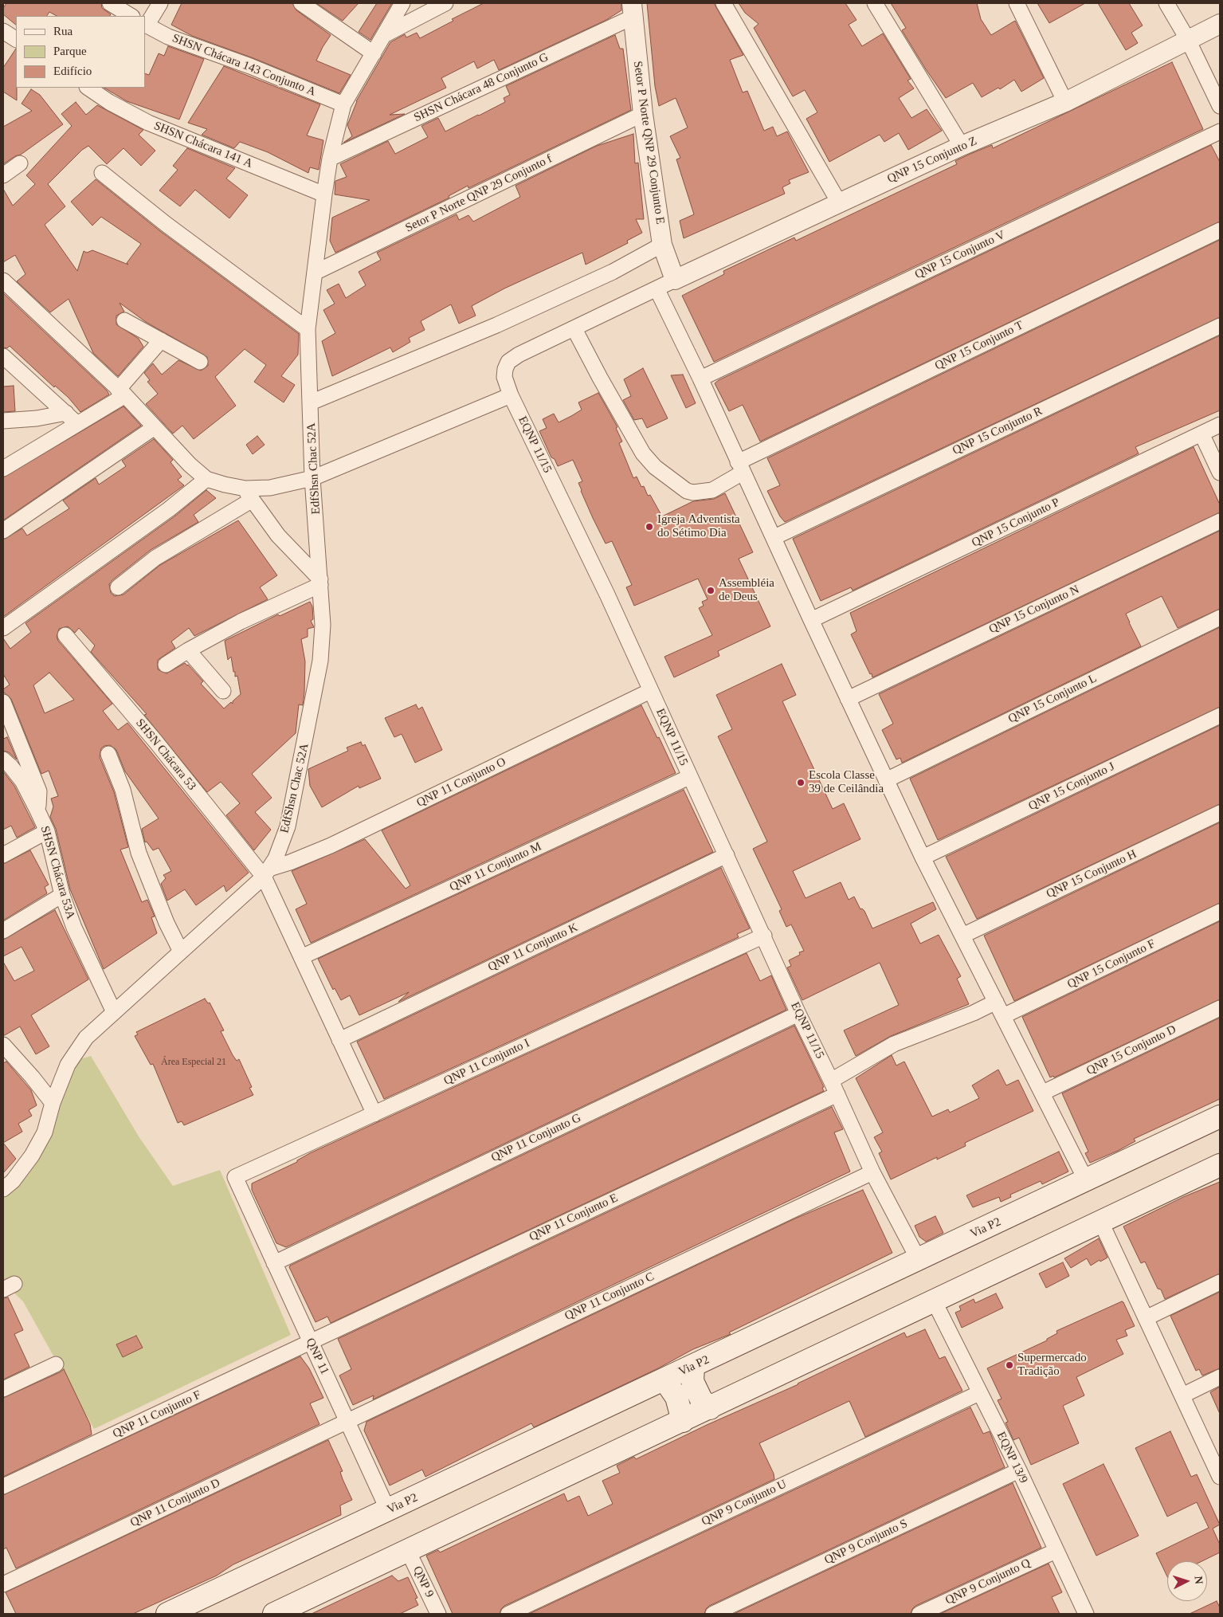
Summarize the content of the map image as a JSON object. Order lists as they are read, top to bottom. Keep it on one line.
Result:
{"streets":{"main road":["Via P2"],"street":["SHSN Chácara 143 Conjunto A","SHSN Chácara 48 Conjunto G","Setor P Norte QNP 29 Conjunto E","SHSN Chácara 141 A","QNP 15 Conjunto Z","Setor P Norte QNP 29 Conjunto f","QNP 15 Conjunto V","QNP 15 Conjunto T","QNP 15 Conjunto R","EQNP 11/15","EdfShsn Chac 52A","QNP 15 Conjunto P","QNP 15 Conjunto N","QNP 15 Conjunto L","SHSN Chácara 53","QNP 11 Conjunto O","QNP 15 Conjunto J","QNP 11 Conjunto M","SHSN Chácara 53A","QNP 15 Conjunto H","QNP 11 Conjunto K","QNP 15 Conjunto F","QNP 15 Conjunto D","QNP 11 Conjunto I","QNP 11 Conjunto G","QNP 11 Conjunto E","QNP 11 Conjunto C","QNP 11","QNP 11 Conjunto F","EQNP 13/9","QNP 11 Conjunto D","QNP 9 Conjunto U","QNP 9 Conjunto S","QNP 9","QNP 9 Conjunto Q"]},"crossings":[["SHSN Chácara 143 Conjunto A","EdfShsn Chac 52A"],["SHSN Chácara 48 Conjunto G","Setor P Norte QNP 29 Conjunto E"],["SHSN Chácara 48 Conjunto G","EdfShsn Chac 52A"],["Setor P Norte QNP 29 Conjunto E","QNP 15 Conjunto Z"],["Setor P Norte QNP 29 Conjunto E","Setor P Norte QNP 29 Conjunto f"],["Setor P Norte QNP 29 Conjunto E","EQNP 11/15"],["SHSN Chácara 141 A","EdfShsn Chac 52A"],["QNP 15 Conjunto Z","EQNP 11/15"],["Setor P Norte QNP 29 Conjunto f","EdfShsn Chac 52A"],["EQNP 11/15","QNP 11 Conjunto O"],["EQNP 11/15","QNP 11 Conjunto M"],["EQNP 11/15","QNP 11 Conjunto K"],["EQNP 11/15","QNP 11 Conjunto I"],["EQNP 11/15","QNP 11 Conjunto G"],["EQNP 11/15","QNP 11 Conjunto E"],["EQNP 11/15","Via P2"],["EQNP 11/15","QNP 11 Conjunto C"],["EdfShsn Chac 52A","SHSN Chácara 53"],["EdfShsn Chac 52A","QNP 11 Conjunto O"],["EdfShsn Chac 52A","SHSN Chácara 53A"],["SHSN Chácara 53","QNP 11 Conjunto O"],["SHSN Chácara 53","QNP 11 Conjunto M"],["SHSN Chácara 53","QNP 11 Conjunto K"],["SHSN Chácara 53","QNP 11 Conjunto I"],["QNP 11 Conjunto I","QNP 11"],["QNP 11 Conjunto G","QNP 11"],["QNP 11 Conjunto E","QNP 11"],["QNP 11 Conjunto E","QNP 11 Conjunto F"],["Via P2","QNP 11"],["QNP 11 Conjunto C","QNP 11"],["QNP 11 Conjunto C","QNP 11 Conjunto D"],["QNP 11","QNP 11 Conjunto F"],["QNP 11","QNP 11 Conjunto D"],["EQNP 13/9","QNP 9 Conjunto U"],["EQNP 13/9","QNP 9 Conjunto S"],["EQNP 13/9","QNP 9 Conjunto Q"]],"places":["Igreja Adventista do Sétimo Dia","Assembléia de Deus","Escola Classe 39 de Ceilândia","Supermercado Tradição"],"house_numbers":["Área Especial 21"],"legend":["Rua","Parque","Edifício"],"north":"right"}
